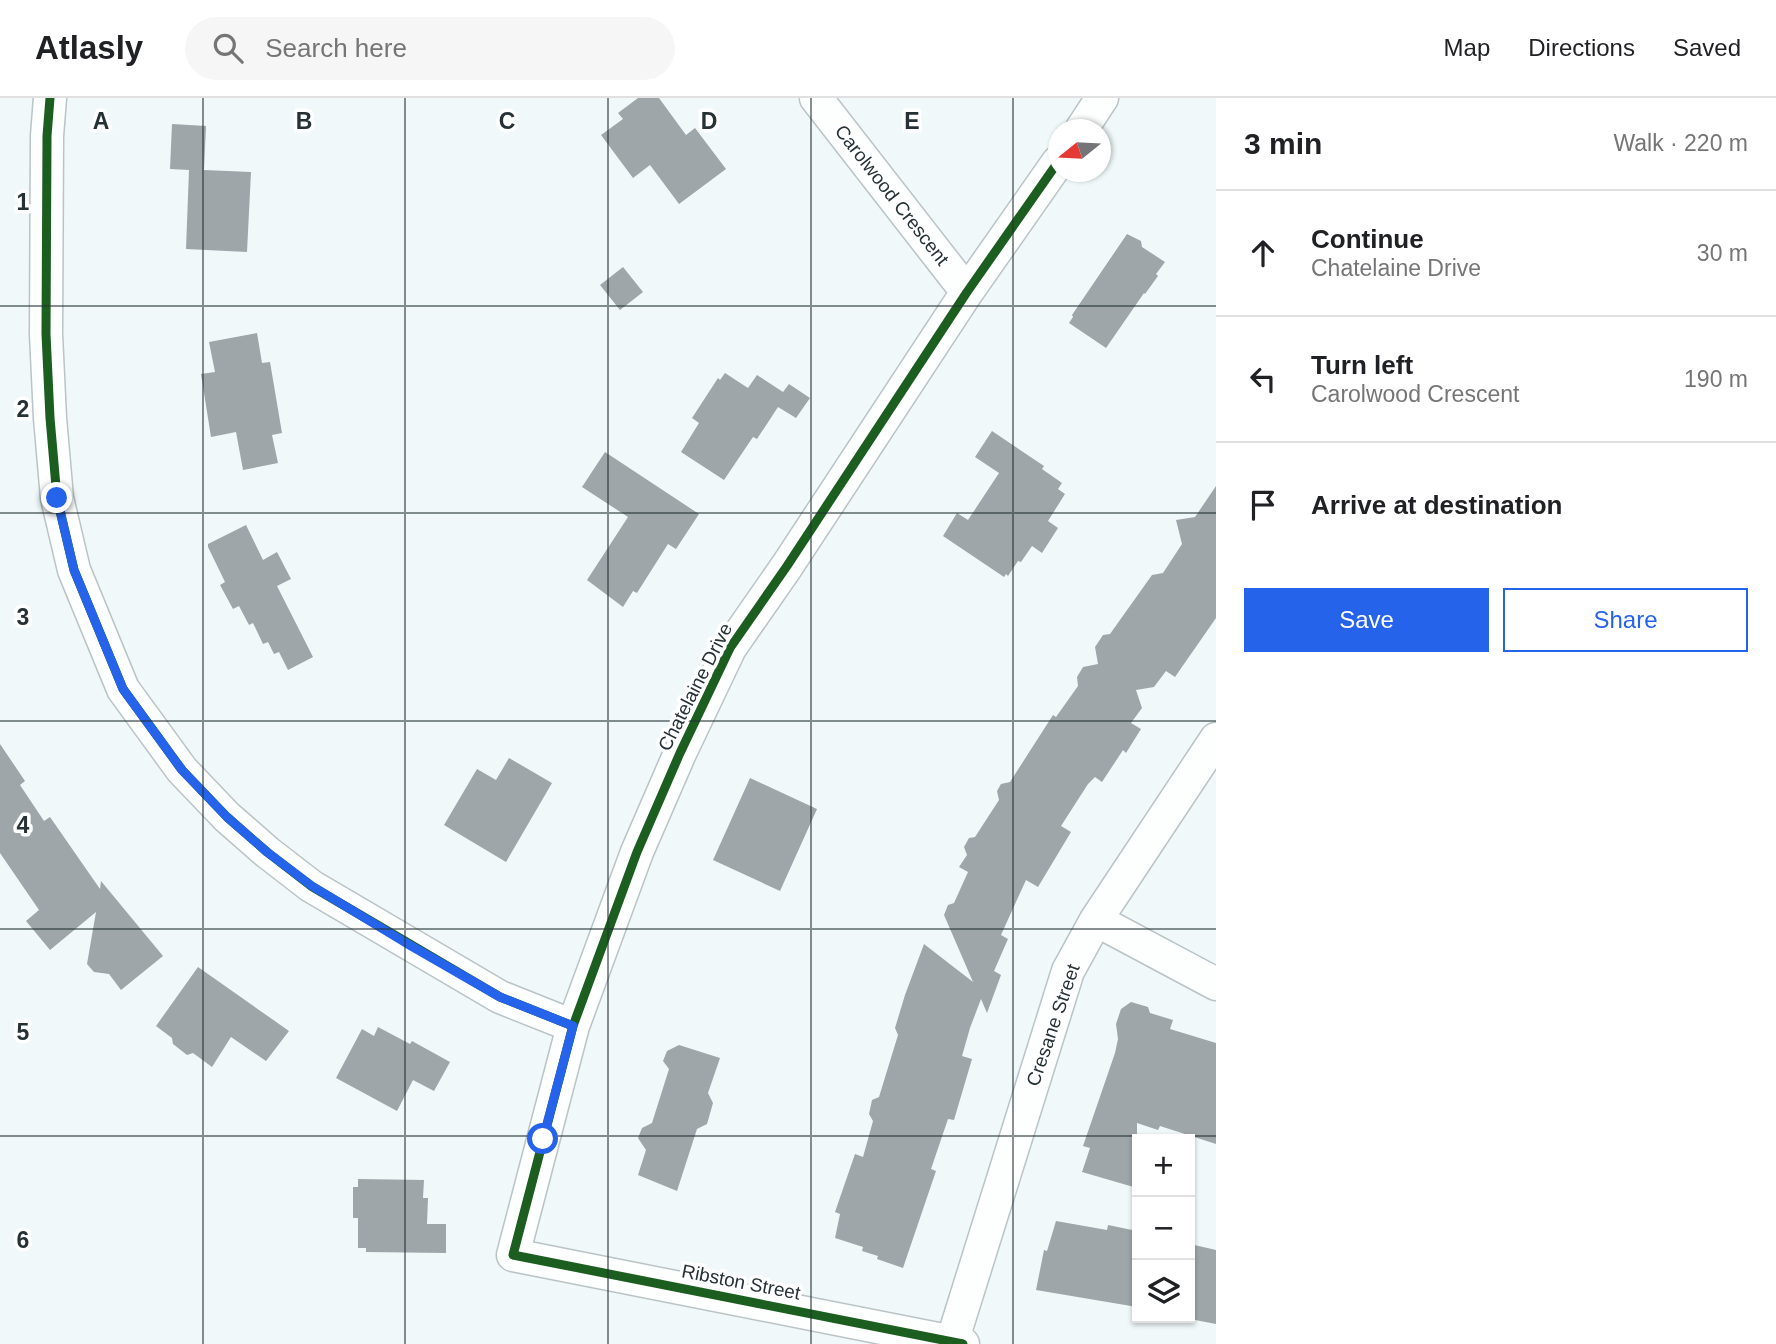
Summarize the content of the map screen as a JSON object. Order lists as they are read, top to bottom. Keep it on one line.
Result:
{"streets":{"street":["Carolwood Crescent","Chatelaine Drive","Cresane Street","Ribston Street"]},"crossings":[["Carolwood Crescent","Chatelaine Drive"],["Chatelaine Drive","Ribston Street"],["Cresane Street","Ribston Street"]],"north":"left","page":{"header":"Atlasly","search":"Search here","nav":["Map","Directions","Saved"],"heading":["3 min","Walk · 220 m"],"list":[["Continue","Chatelaine Drive","30 m"],["Turn left","Carolwood Crescent","190 m"],"Arrive at destination"],"buttons":["Save","Share"],"map_buttons":["+","−"]},"grid":{"columns":["A","B","C","D","E"],"rows":["1","2","3","4","5","6"]}}
